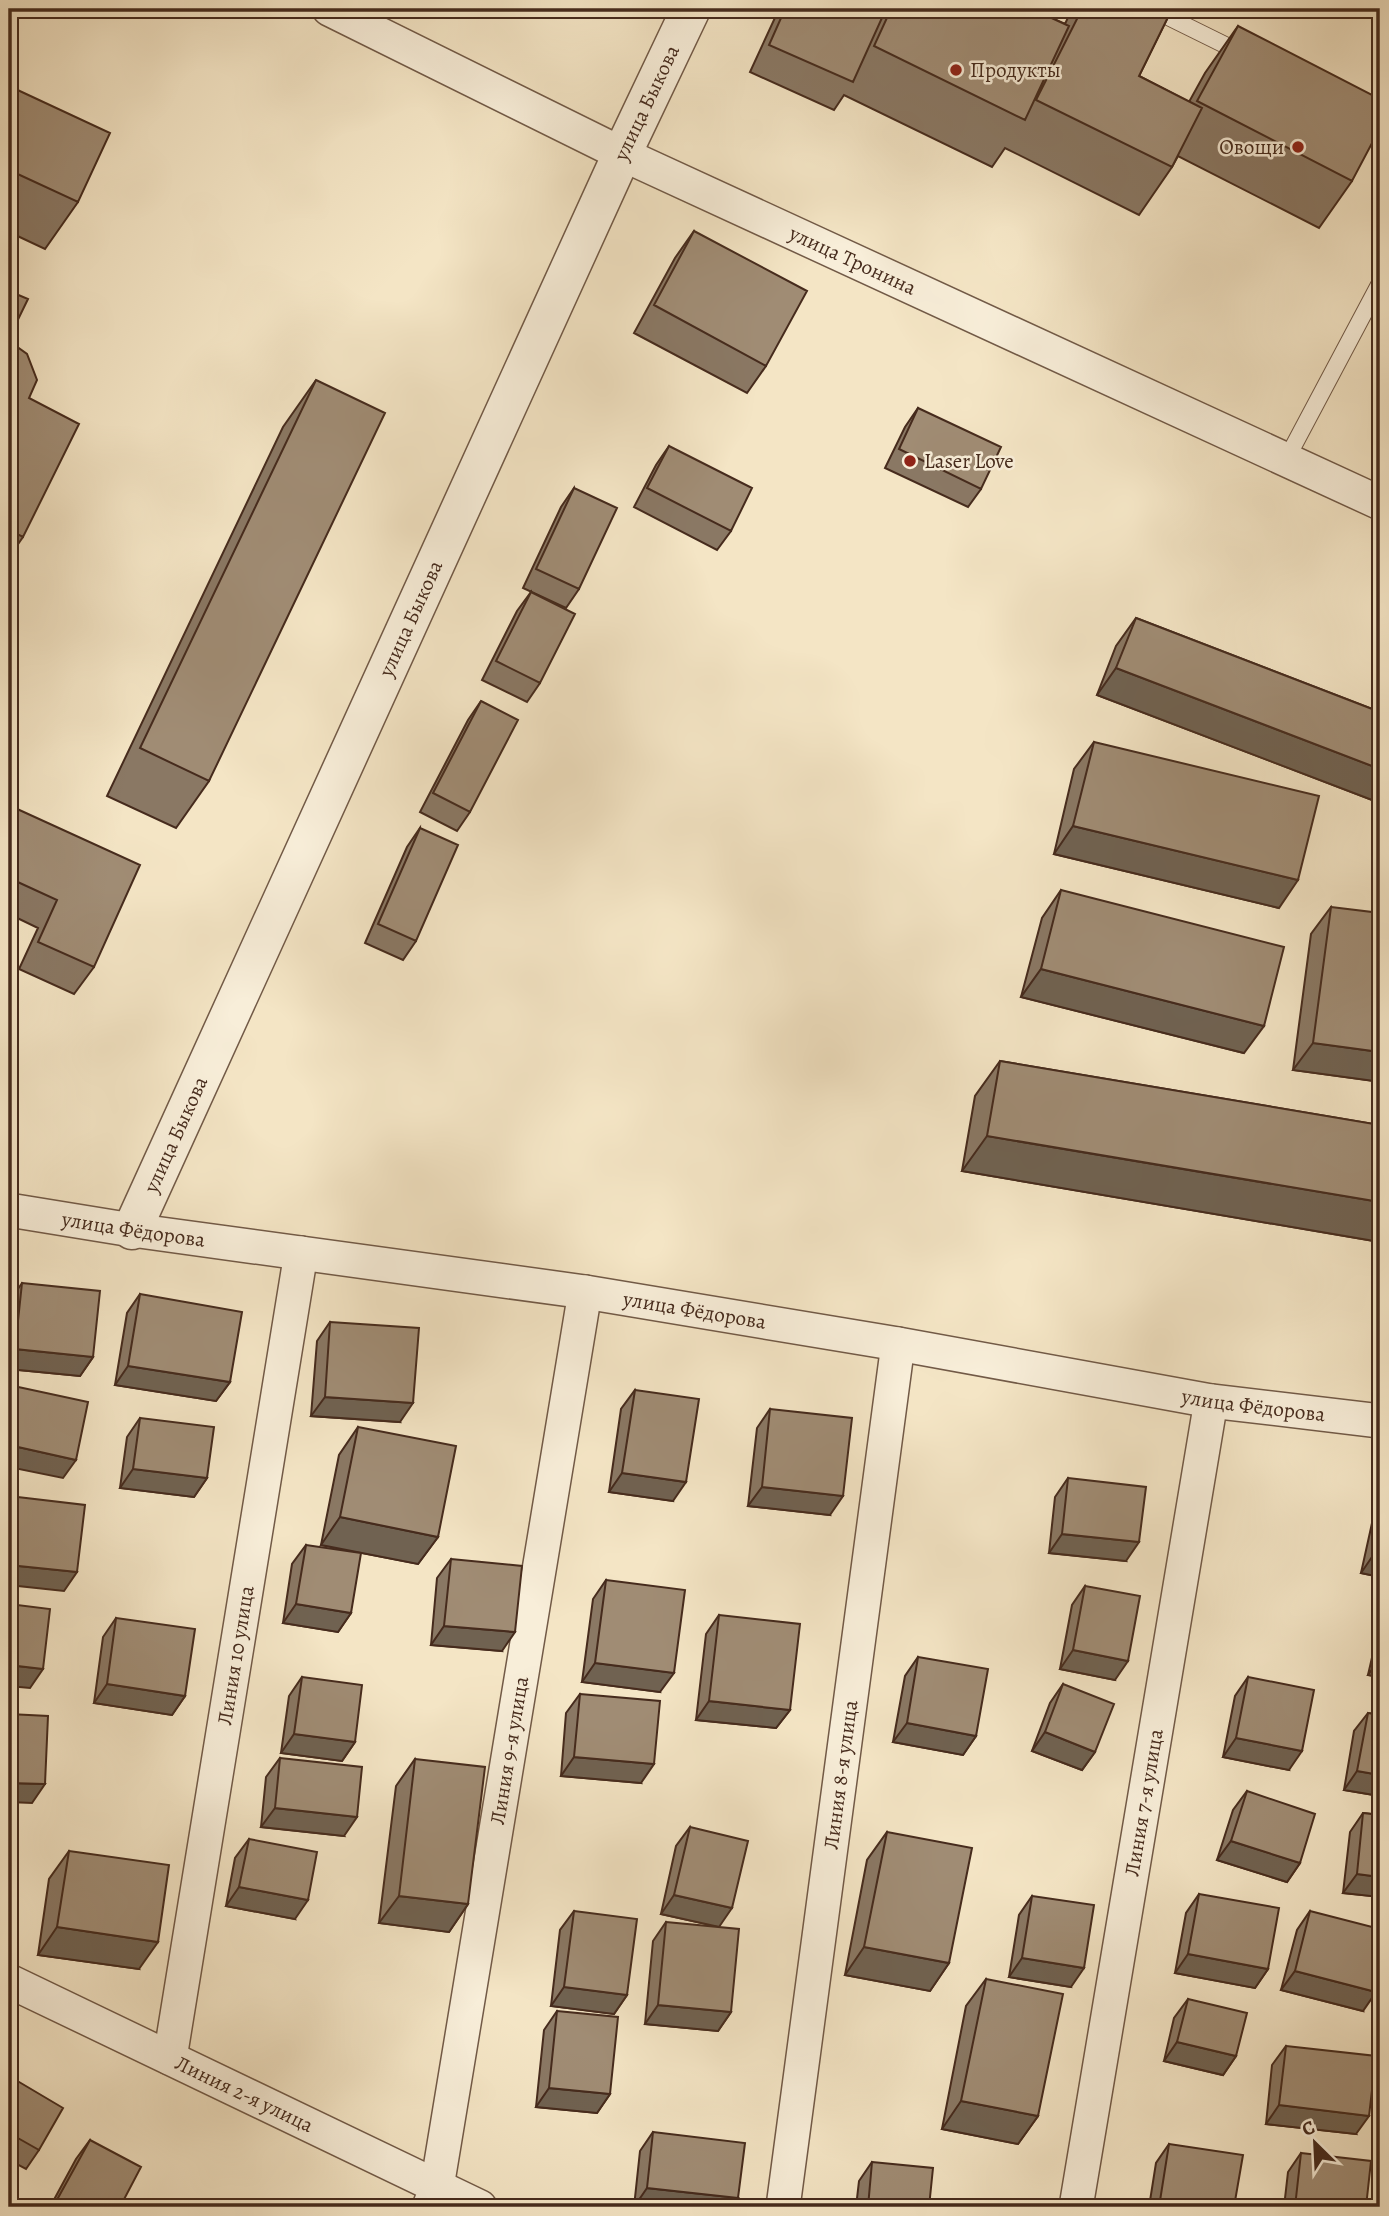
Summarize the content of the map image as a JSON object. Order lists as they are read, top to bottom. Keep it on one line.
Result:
{"streets":{"street":["улица Быкова","улица Тронина","улица Фёдорова","Линия 10 улица","Линия 9-я улица","Линия 8-я улица","Линия 7-я улица","Линия 2-я улица"]},"crossings":[["улица Быкова","улица Тронина"],["улица Быкова","улица Фёдорова"],["улица Фёдорова","Линия 10 улица"],["улица Фёдорова","Линия 9-я улица"],["улица Фёдорова","Линия 8-я улица"],["улица Фёдорова","Линия 7-я улица"],["Линия 10 улица","Линия 2-я улица"],["Линия 9-я улица","Линия 2-я улица"]],"places":["Продукты","Овощи","Laser Love"],"north":"top left"}
